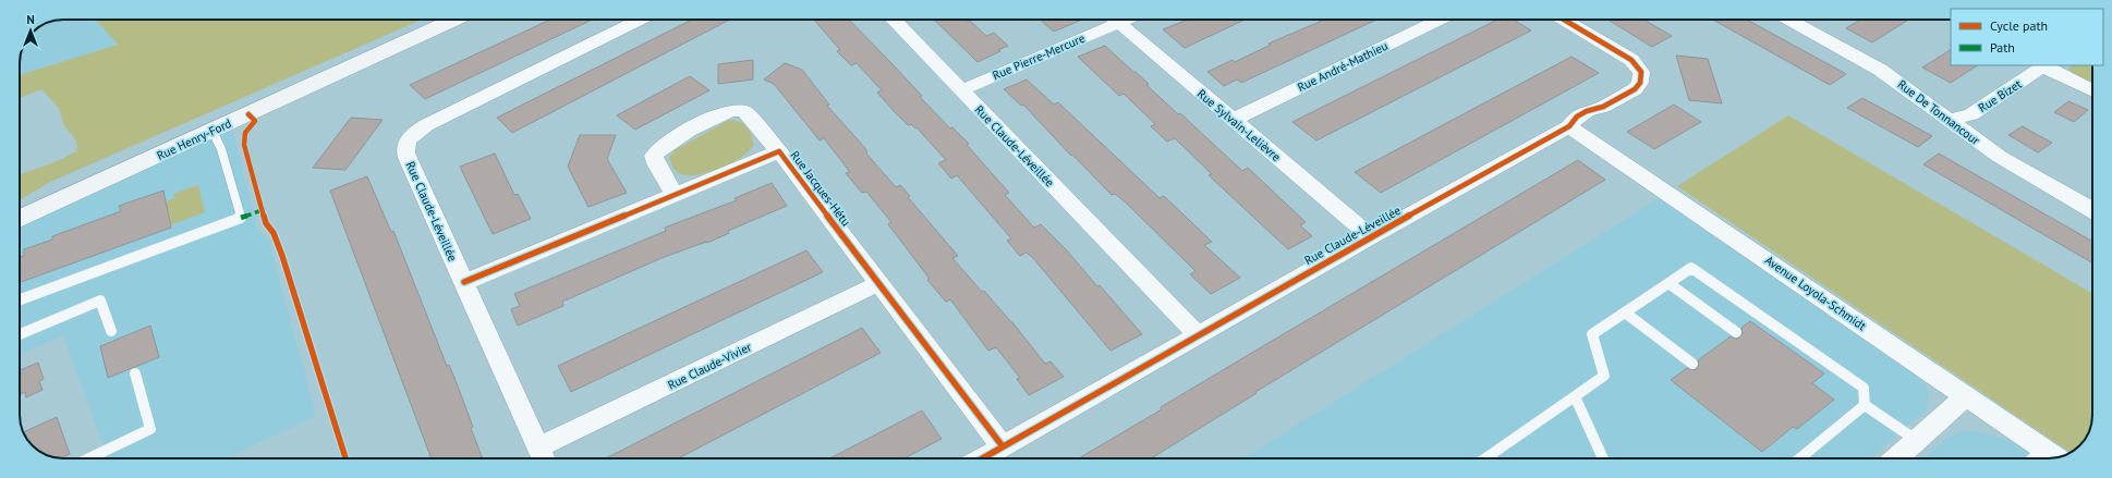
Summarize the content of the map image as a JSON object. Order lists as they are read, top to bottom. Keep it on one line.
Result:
{"streets":{"street":["Rue Pierre-Mercure","Rue André-Mathieu","Rue Bizet","Rue De Tonnancour","Rue Sylvain-Lelièvre","Rue Henry-Ford","Rue Claude-Léveillée","Rue Jacques-Hétu","Avenue Loyola-Schmidt","Rue Claude-Vivier"]},"crossings":[["Rue Pierre-Mercure","Rue Claude-Léveillée"],["Rue André-Mathieu","Rue Sylvain-Lelièvre"],["Rue Bizet","Rue De Tonnancour"],["Rue Sylvain-Lelièvre","Rue Claude-Léveillée"],["Rue Claude-Léveillée","Rue Jacques-Hétu"],["Rue Claude-Léveillée","Avenue Loyola-Schmidt"],["Rue Claude-Léveillée","Rue Claude-Vivier"],["Rue Jacques-Hétu","Rue Claude-Vivier"]],"legend":["Cycle path","Path"],"north":"top"}
